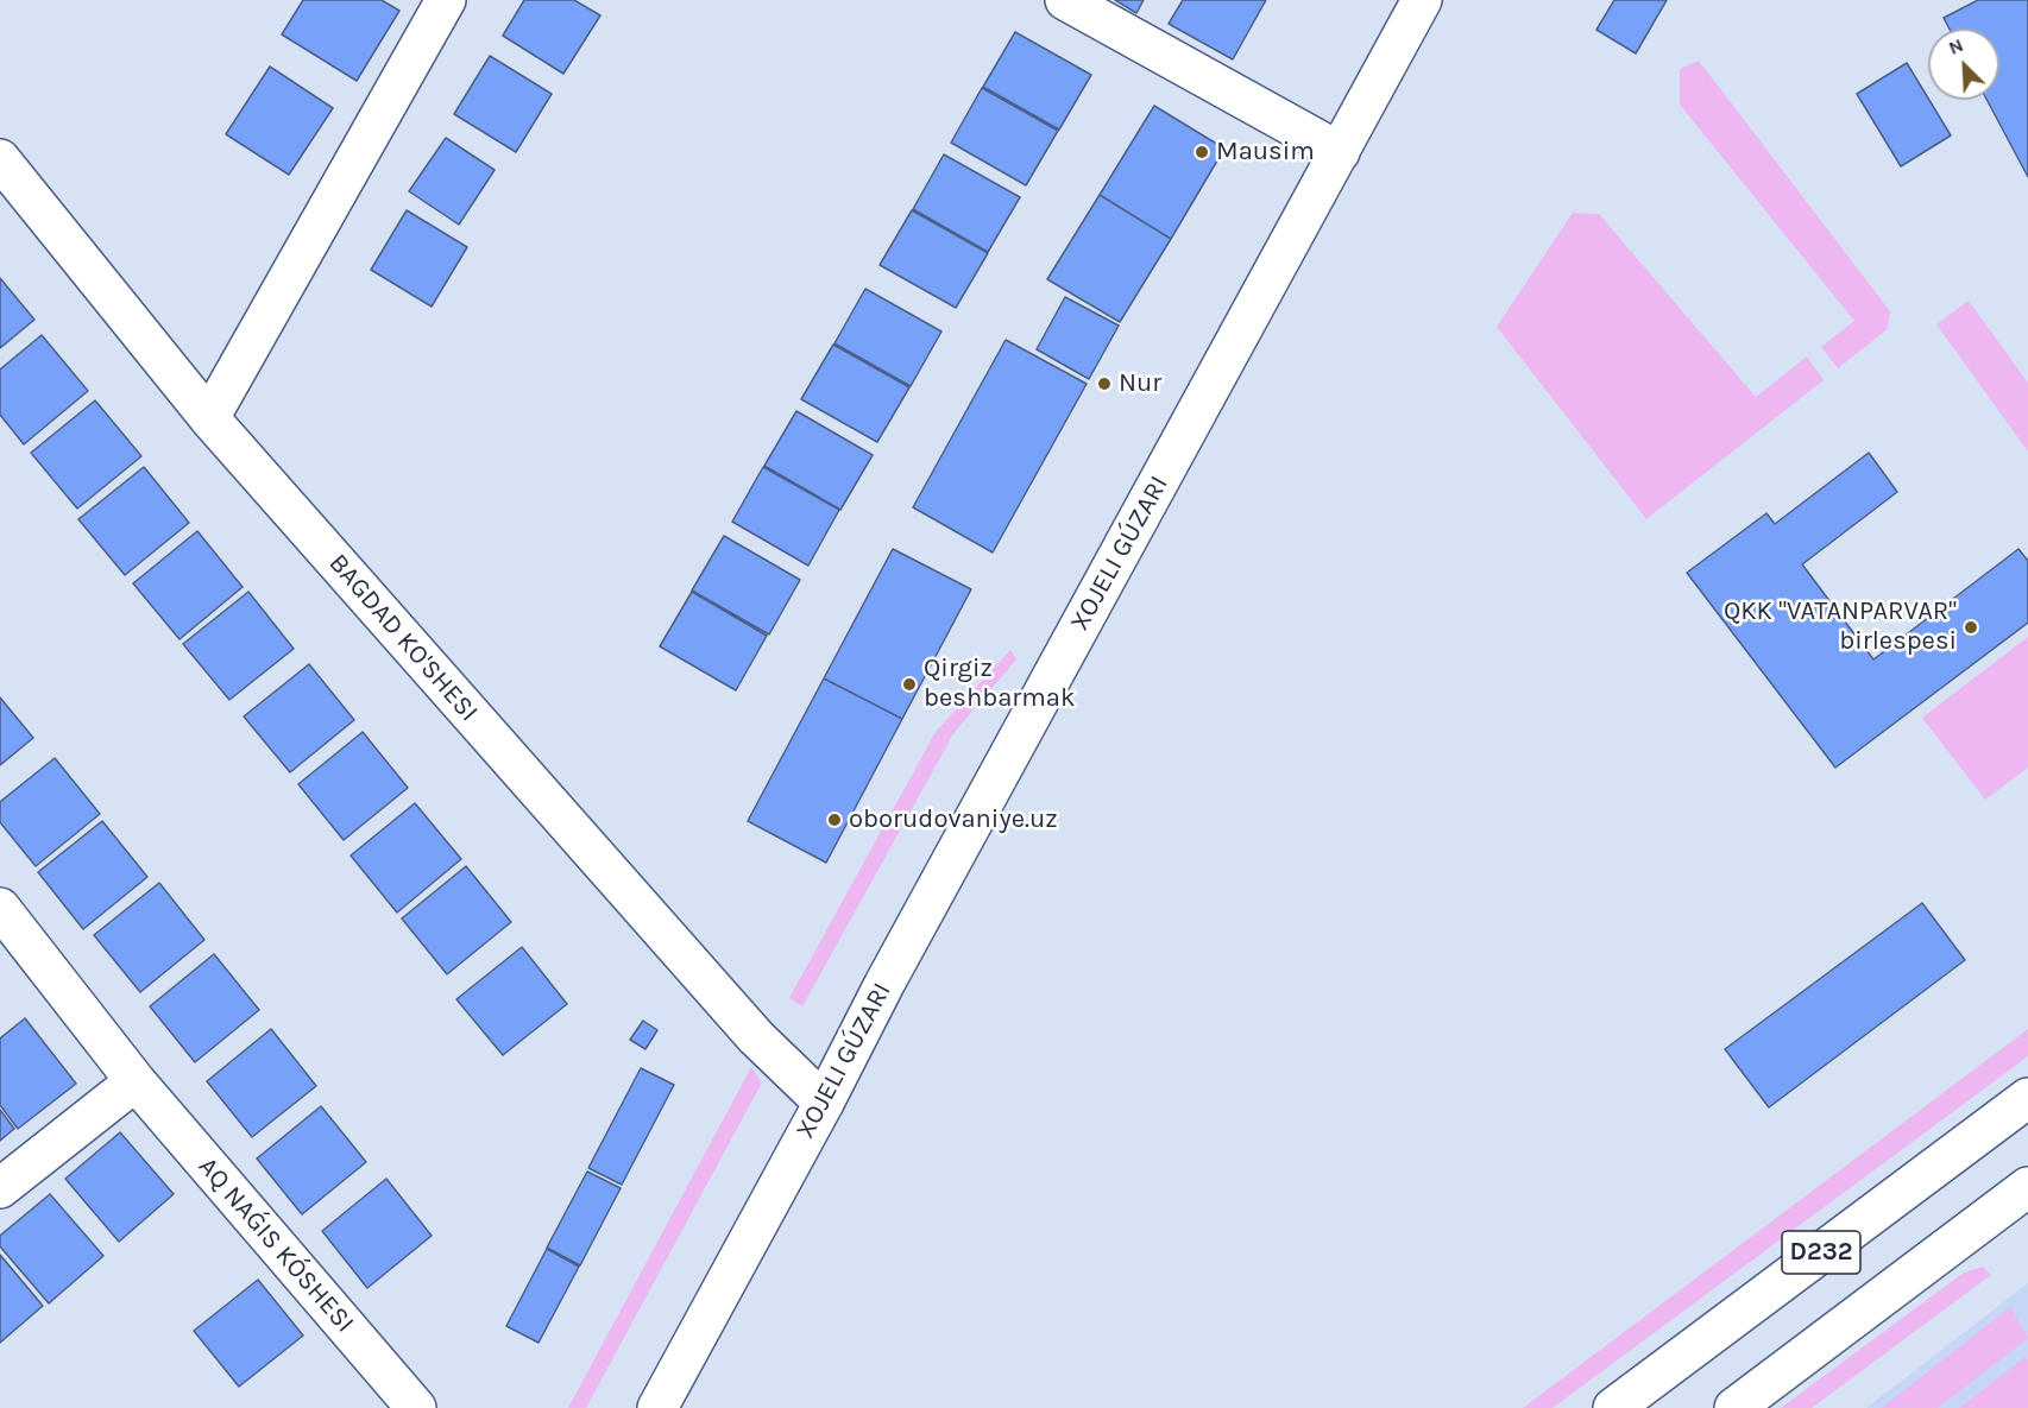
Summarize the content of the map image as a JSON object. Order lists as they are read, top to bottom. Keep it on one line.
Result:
{"streets":{"street":["BAGDAD KO'SHESI","D232"]},"places":["Mausim","Nur","QKK \"VATANPARVAR\" birlespesi","Qirgiz beshbarmak","oborudovaniye.uz"],"north":"top left"}
